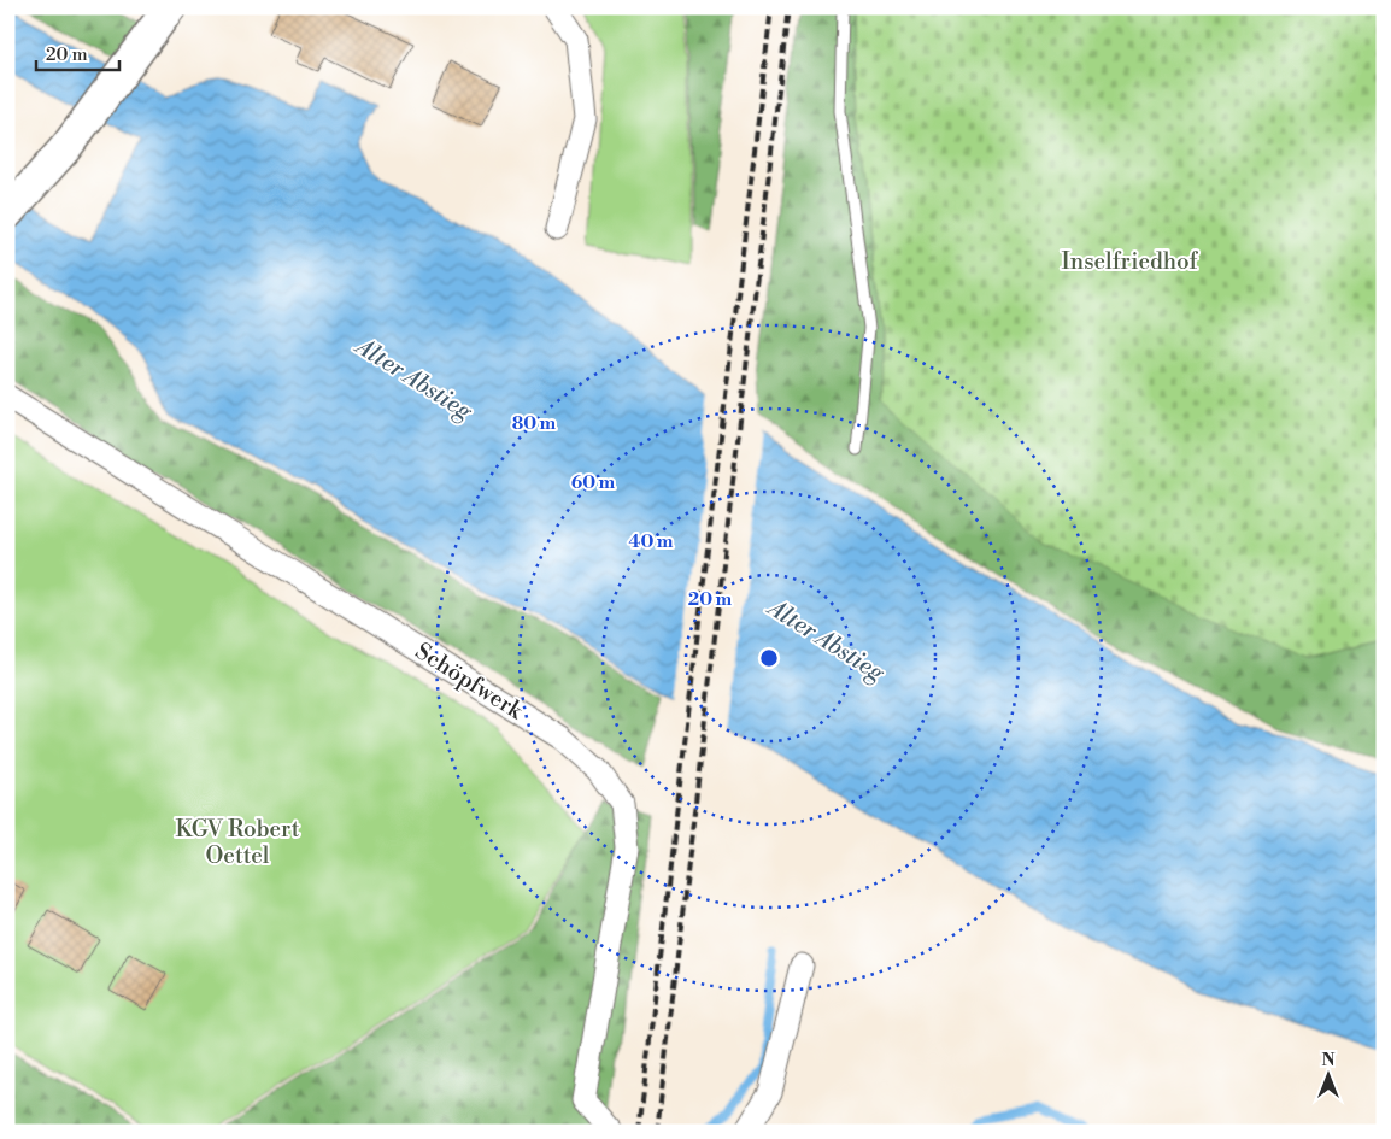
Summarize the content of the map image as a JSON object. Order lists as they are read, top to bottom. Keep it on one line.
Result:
{"streets":{"street":["Schöpfwerk"]},"water":["Alter Abstieg"],"parks":["Inselfriedhof","KGV Robert Oettel"],"scale_bar":"20 m","north":"top","rings":["80 m","60 m","40 m","20 m"]}
